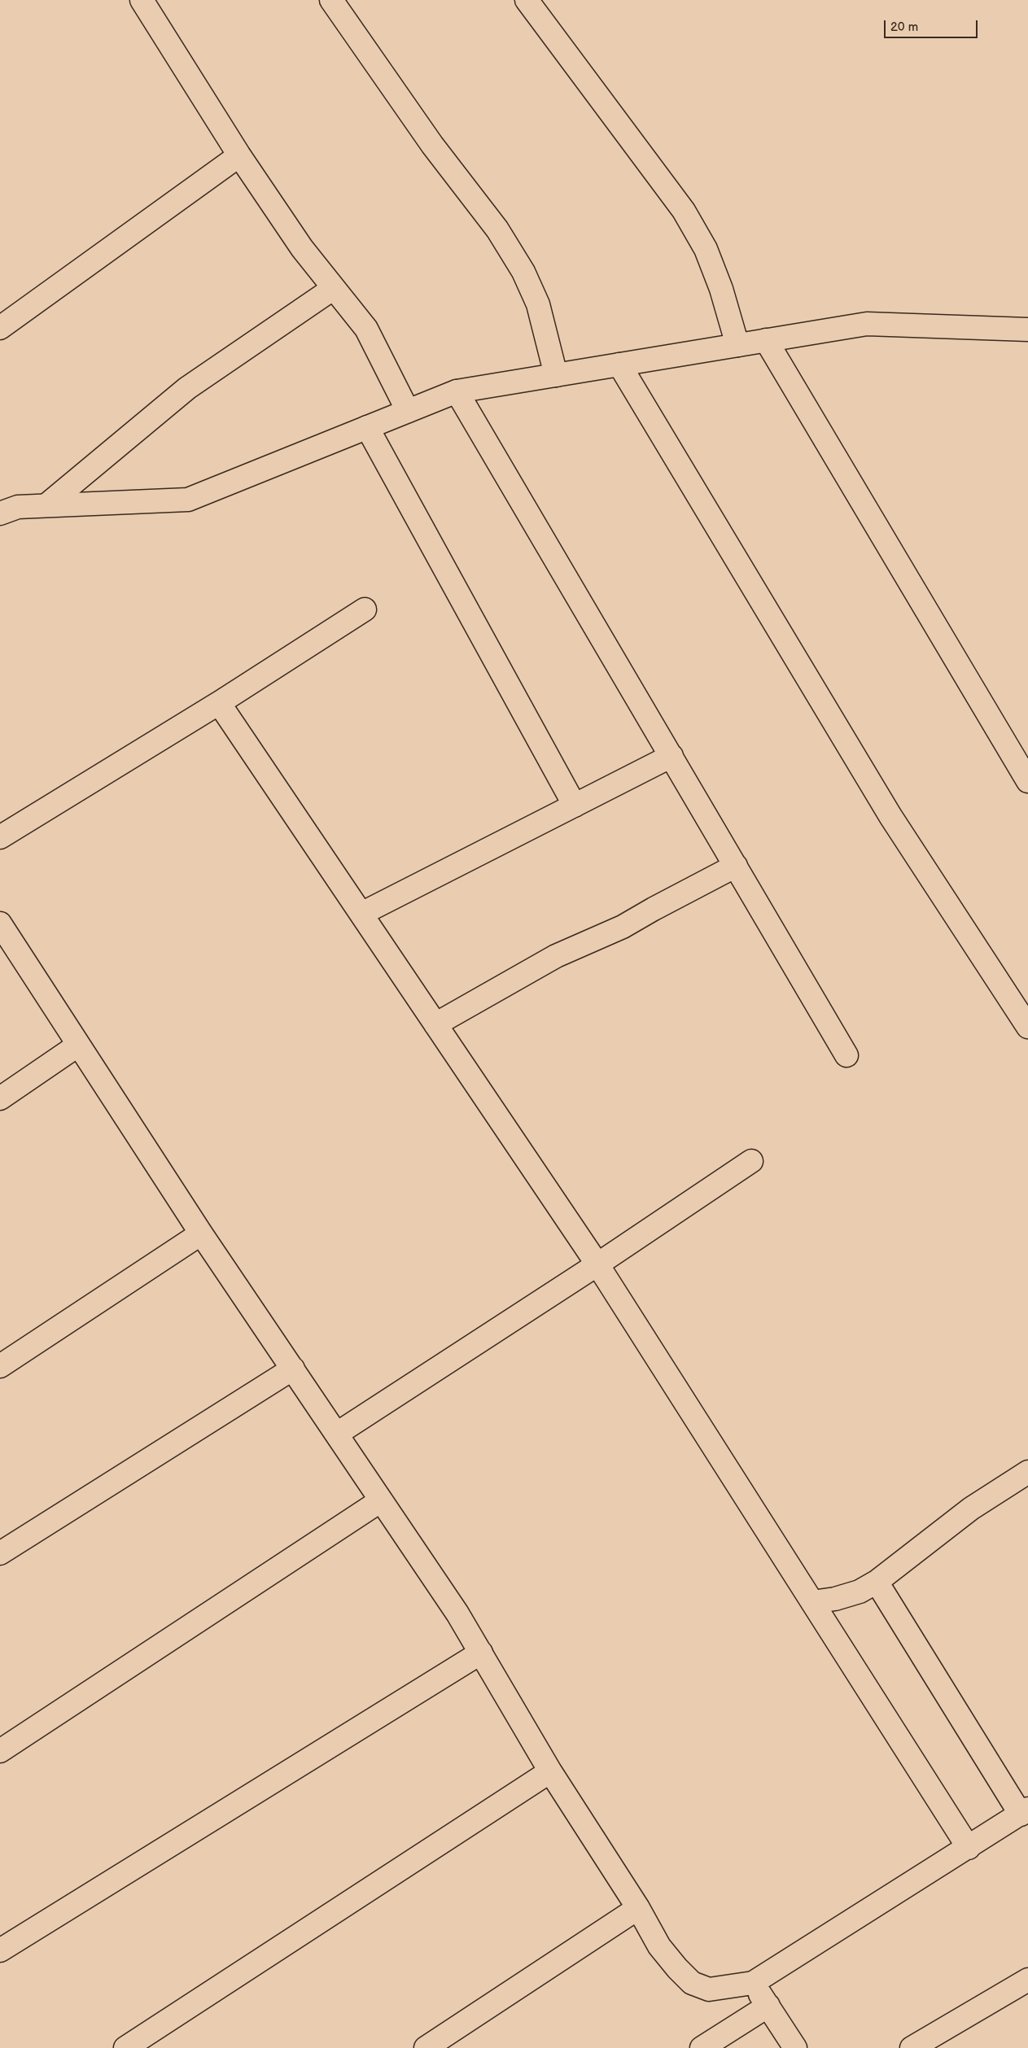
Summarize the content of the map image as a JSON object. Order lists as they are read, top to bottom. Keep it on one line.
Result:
{"scale_bar":"20 m"}
